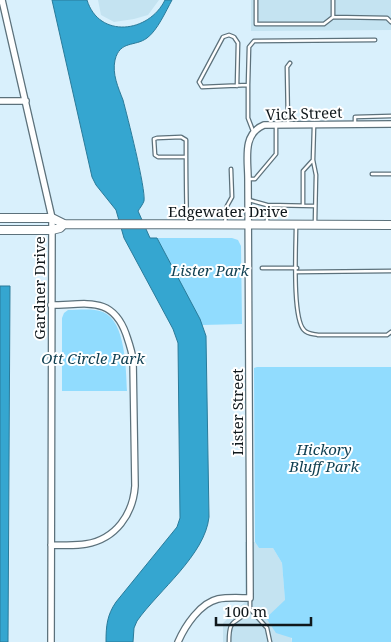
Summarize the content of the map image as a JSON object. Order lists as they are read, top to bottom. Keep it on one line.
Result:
{"streets":{"street":["Vick Street","Edgewater Drive","Gardner Drive","Lister Street"]},"crossings":[["Vick Street","Edgewater Drive"],["Vick Street","Lister Street"],["Edgewater Drive","Gardner Drive"],["Edgewater Drive","Lister Street"]],"parks":["Lister Park","Ott Circle Park","Hickory Bluff Park"],"scale_bar":"100 m"}
